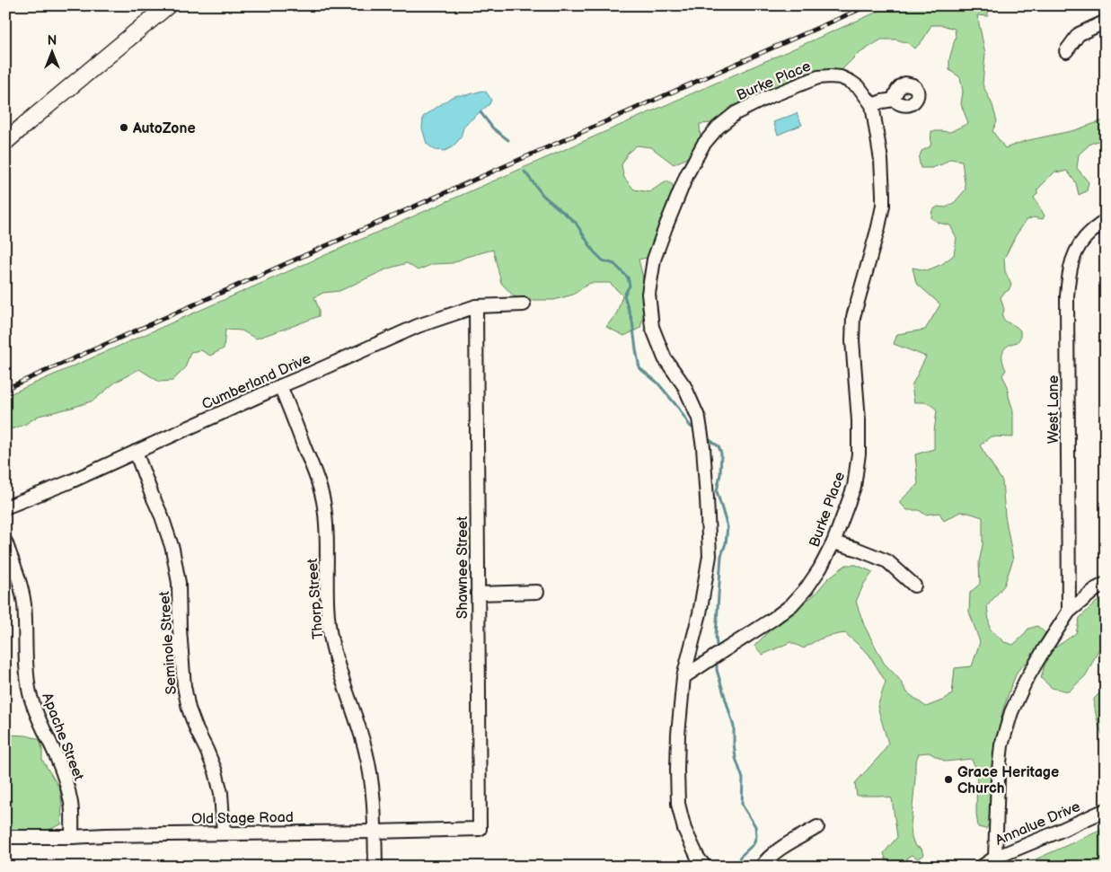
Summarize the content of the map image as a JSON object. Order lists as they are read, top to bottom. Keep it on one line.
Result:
{"streets":{"street":["Burke Place","Cumberland Drive","West Lane","Shawnee Street","Thorp Street","Seminole Street","Apache Street","Old Stage Road","Annalue Drive"]},"crossings":[["Cumberland Drive","Shawnee Street"],["Cumberland Drive","Thorp Street"],["Cumberland Drive","Seminole Street"],["Shawnee Street","Old Stage Road"],["Thorp Street","Old Stage Road"],["Seminole Street","Old Stage Road"],["Apache Street","Old Stage Road"]],"places":["AutoZone","Grace Heritage Church"],"north":"top"}
